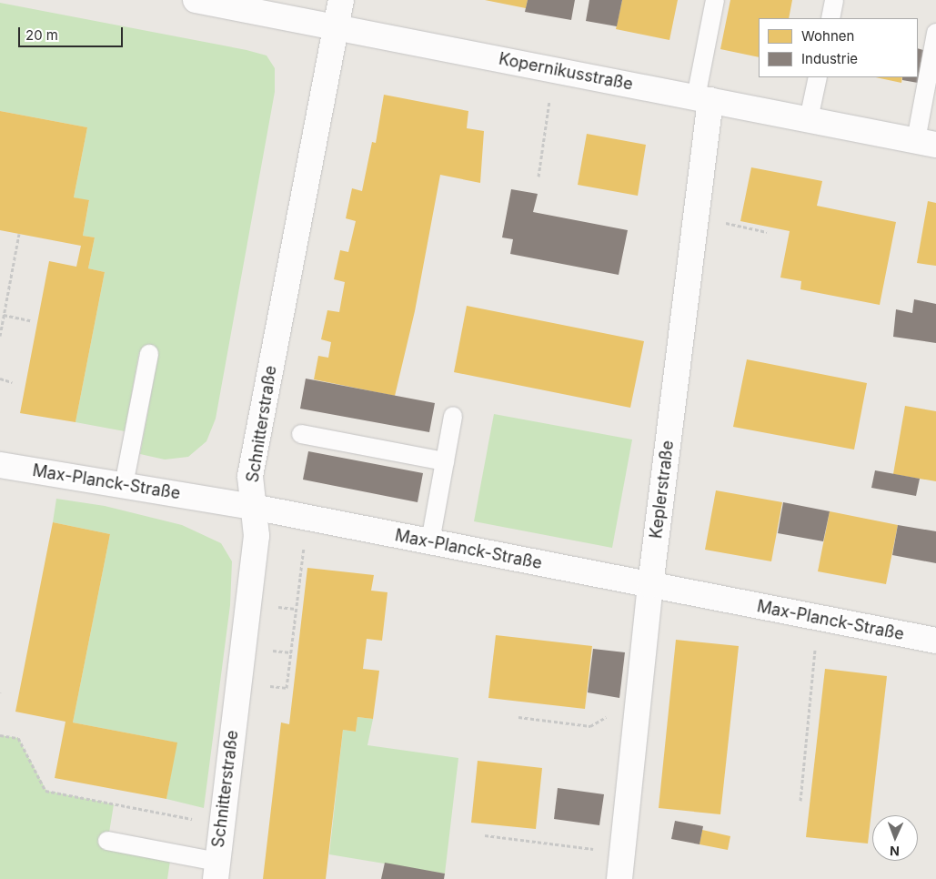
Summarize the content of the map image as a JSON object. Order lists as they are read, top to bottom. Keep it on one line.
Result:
{"streets":{"street":["Kopernikusstraße","Schnitterstraße","Max-Planck-Straße","Keplerstraße"]},"crossings":[["Kopernikusstraße","Schnitterstraße"],["Kopernikusstraße","Keplerstraße"],["Schnitterstraße","Max-Planck-Straße"],["Max-Planck-Straße","Keplerstraße"]],"legend":["Wohnen","Industrie"],"scale_bar":"20 m","north":"bottom"}
